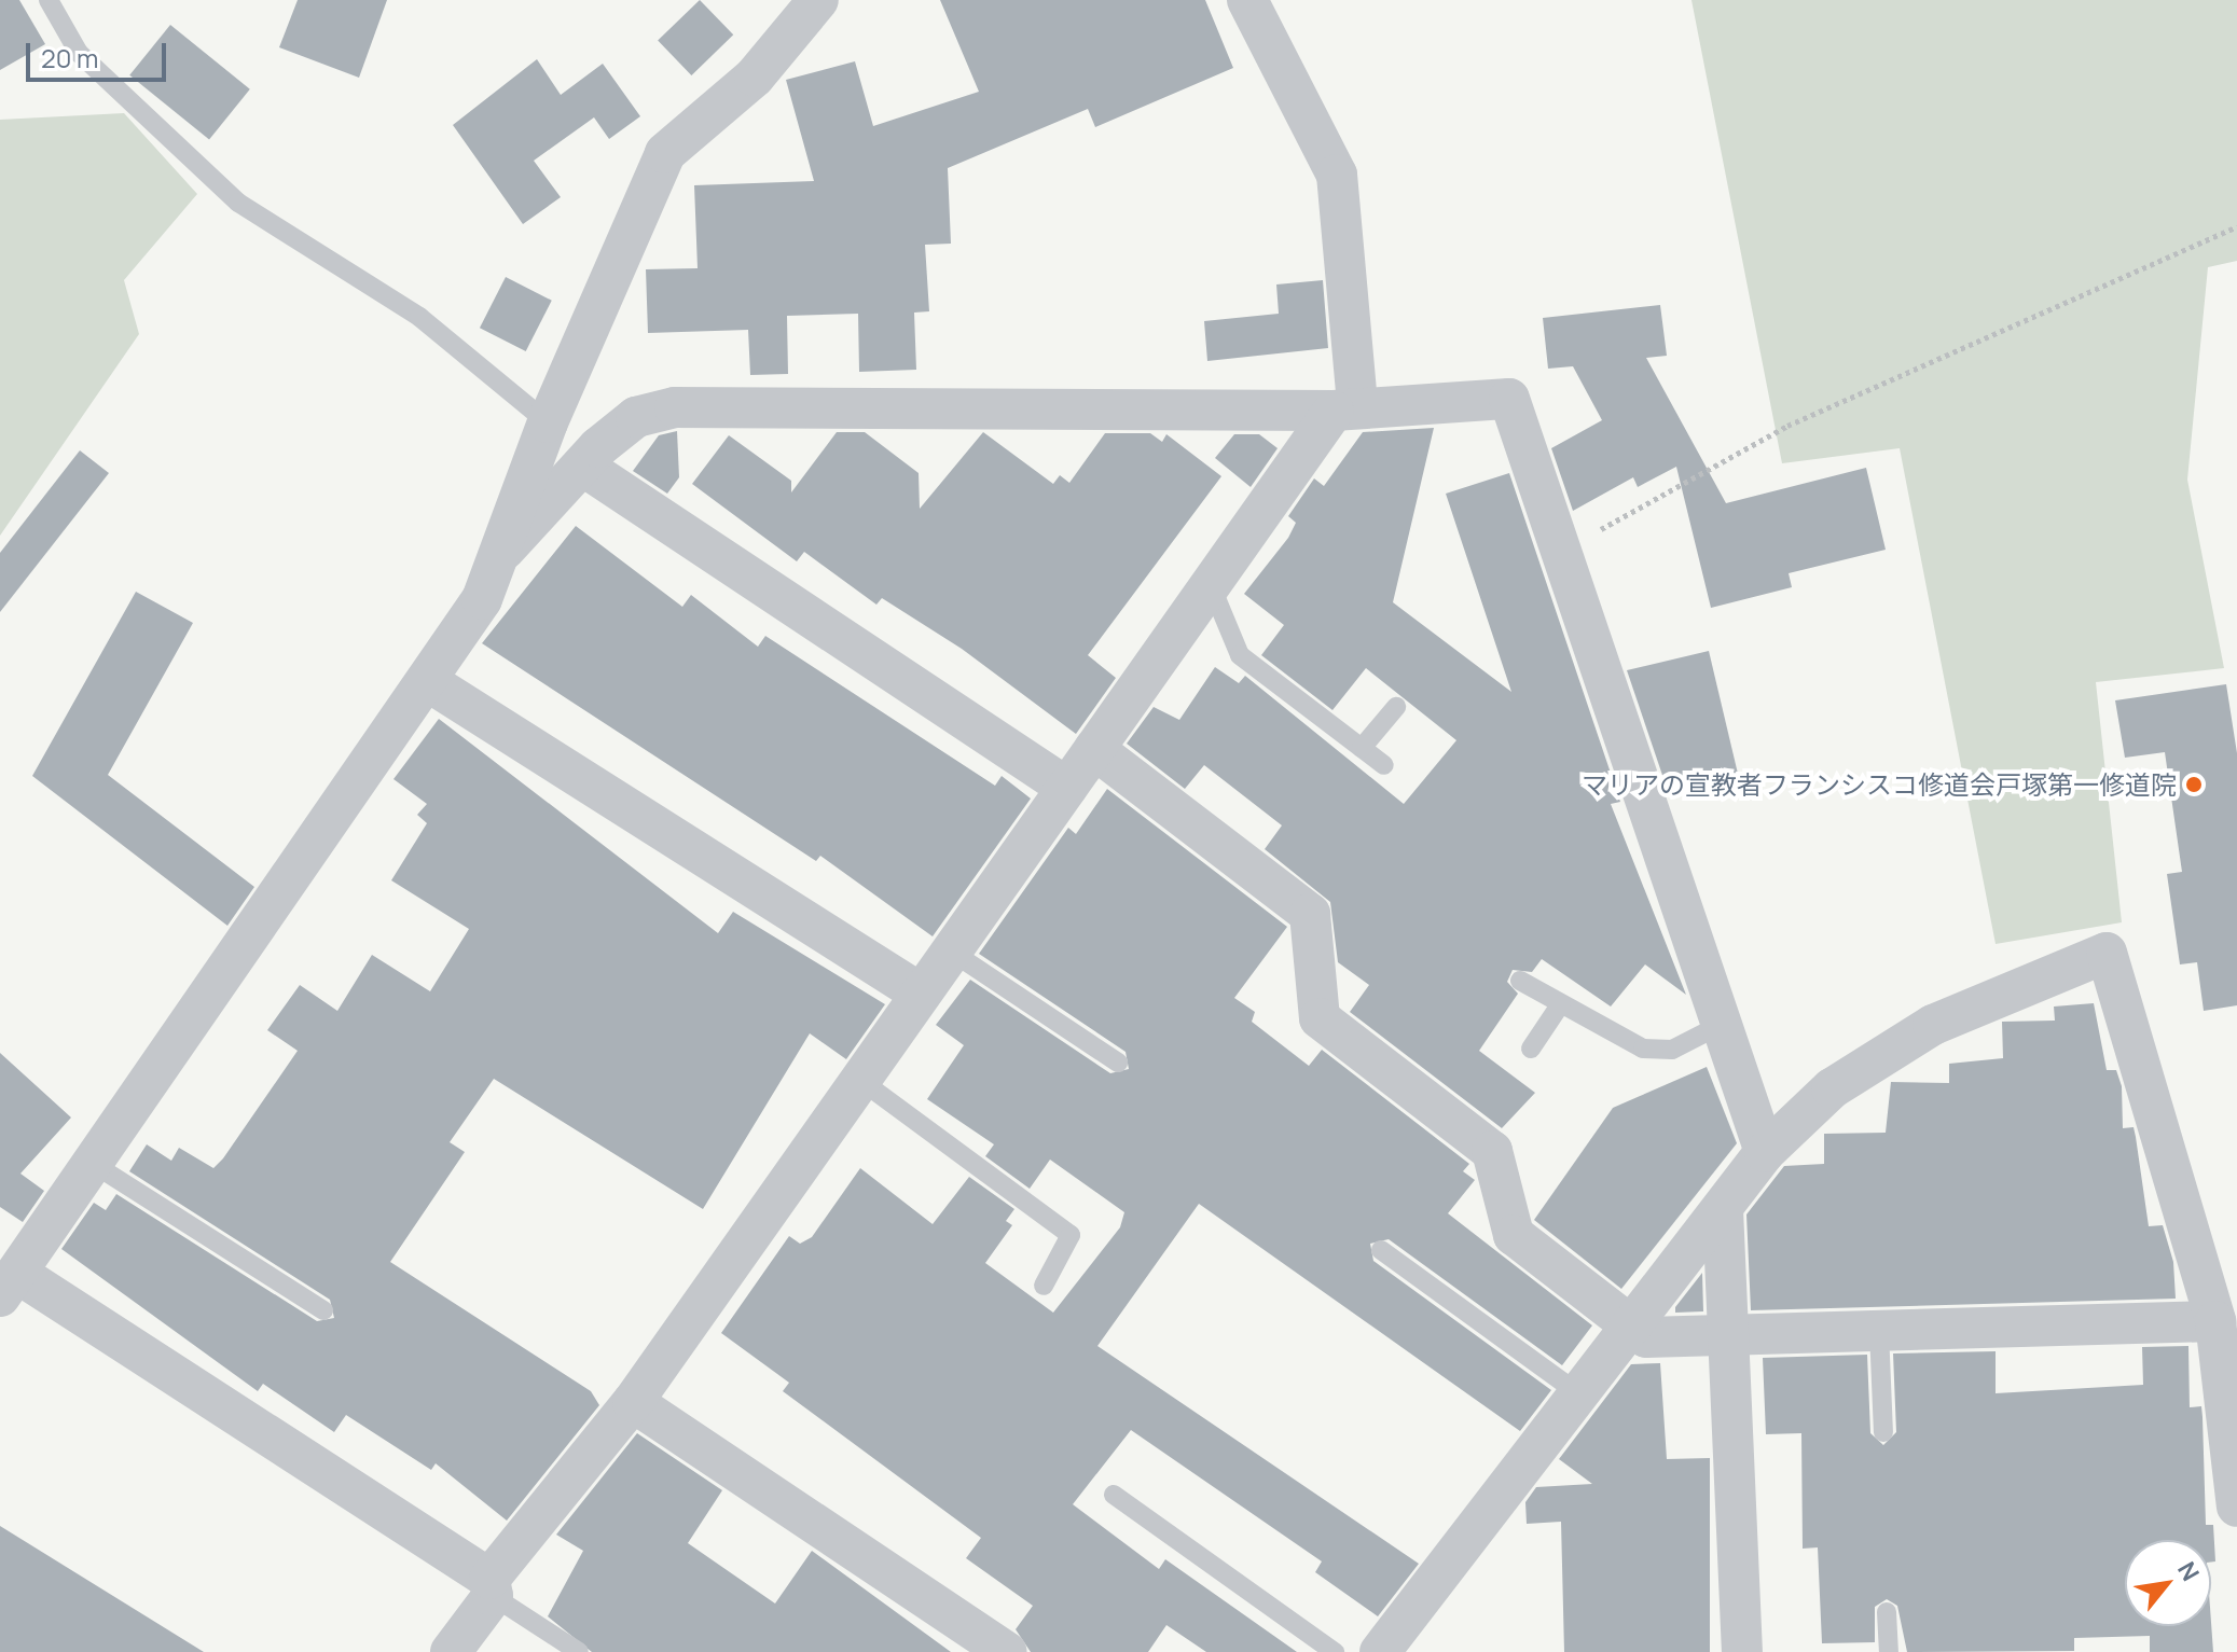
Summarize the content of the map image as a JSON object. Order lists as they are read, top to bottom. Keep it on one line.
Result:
{"places":["マリアの宣教者フランシスコ修道会戸塚第一修道院"],"scale_bar":"20 m","north":"top right"}
